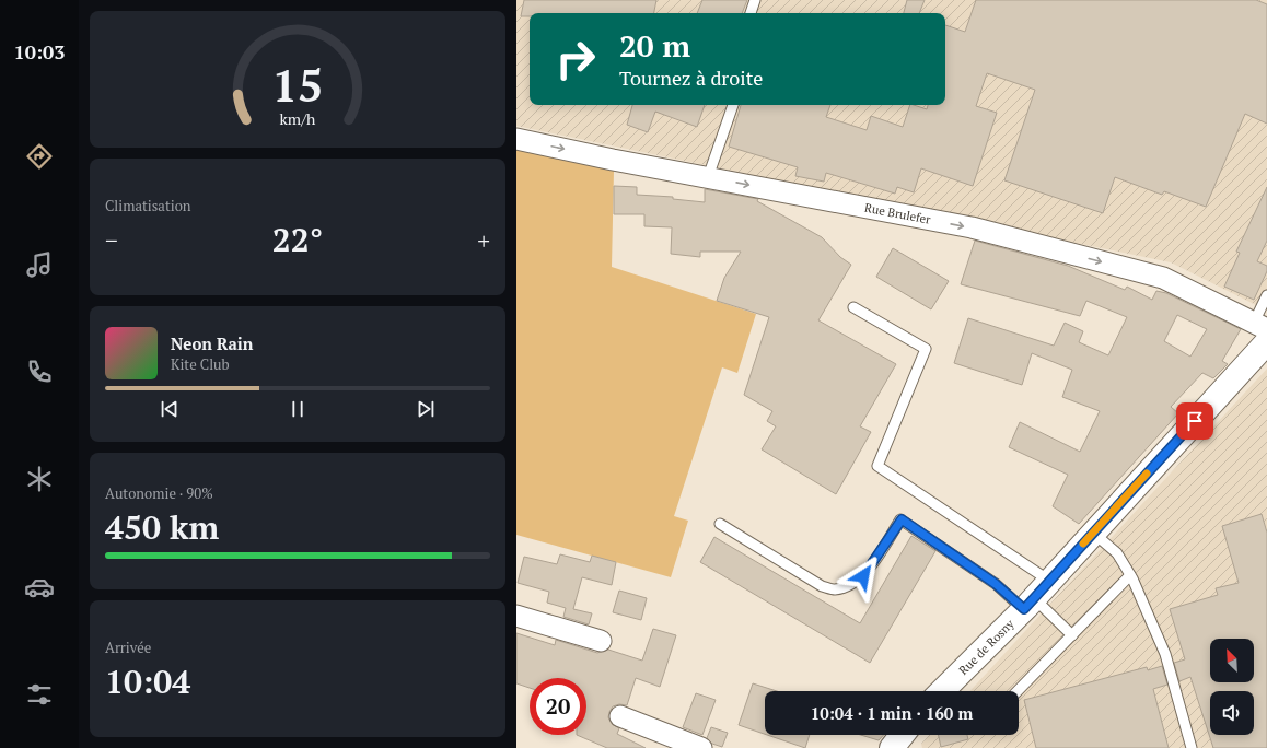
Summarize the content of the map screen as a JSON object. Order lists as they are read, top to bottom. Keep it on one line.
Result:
{"streets":{"main road":["Rue de Rosny"],"street":["Rue Brulefer"]},"one_way":["Rue Brulefer"],"north":"top left","page":{"tabs":"10:03","turn":["20 m","Tournez à droite"],"tile":["Climatisation",["Autonomie · 90%","450 km"],["Arrivée","10:04"]],"heat":["−","22°","+"],"song":["Neon Rain","Kite Club"],"limit":"20","trip":"10:04 · 1 min · 160 m","gauge":["15","km/h"]}}
